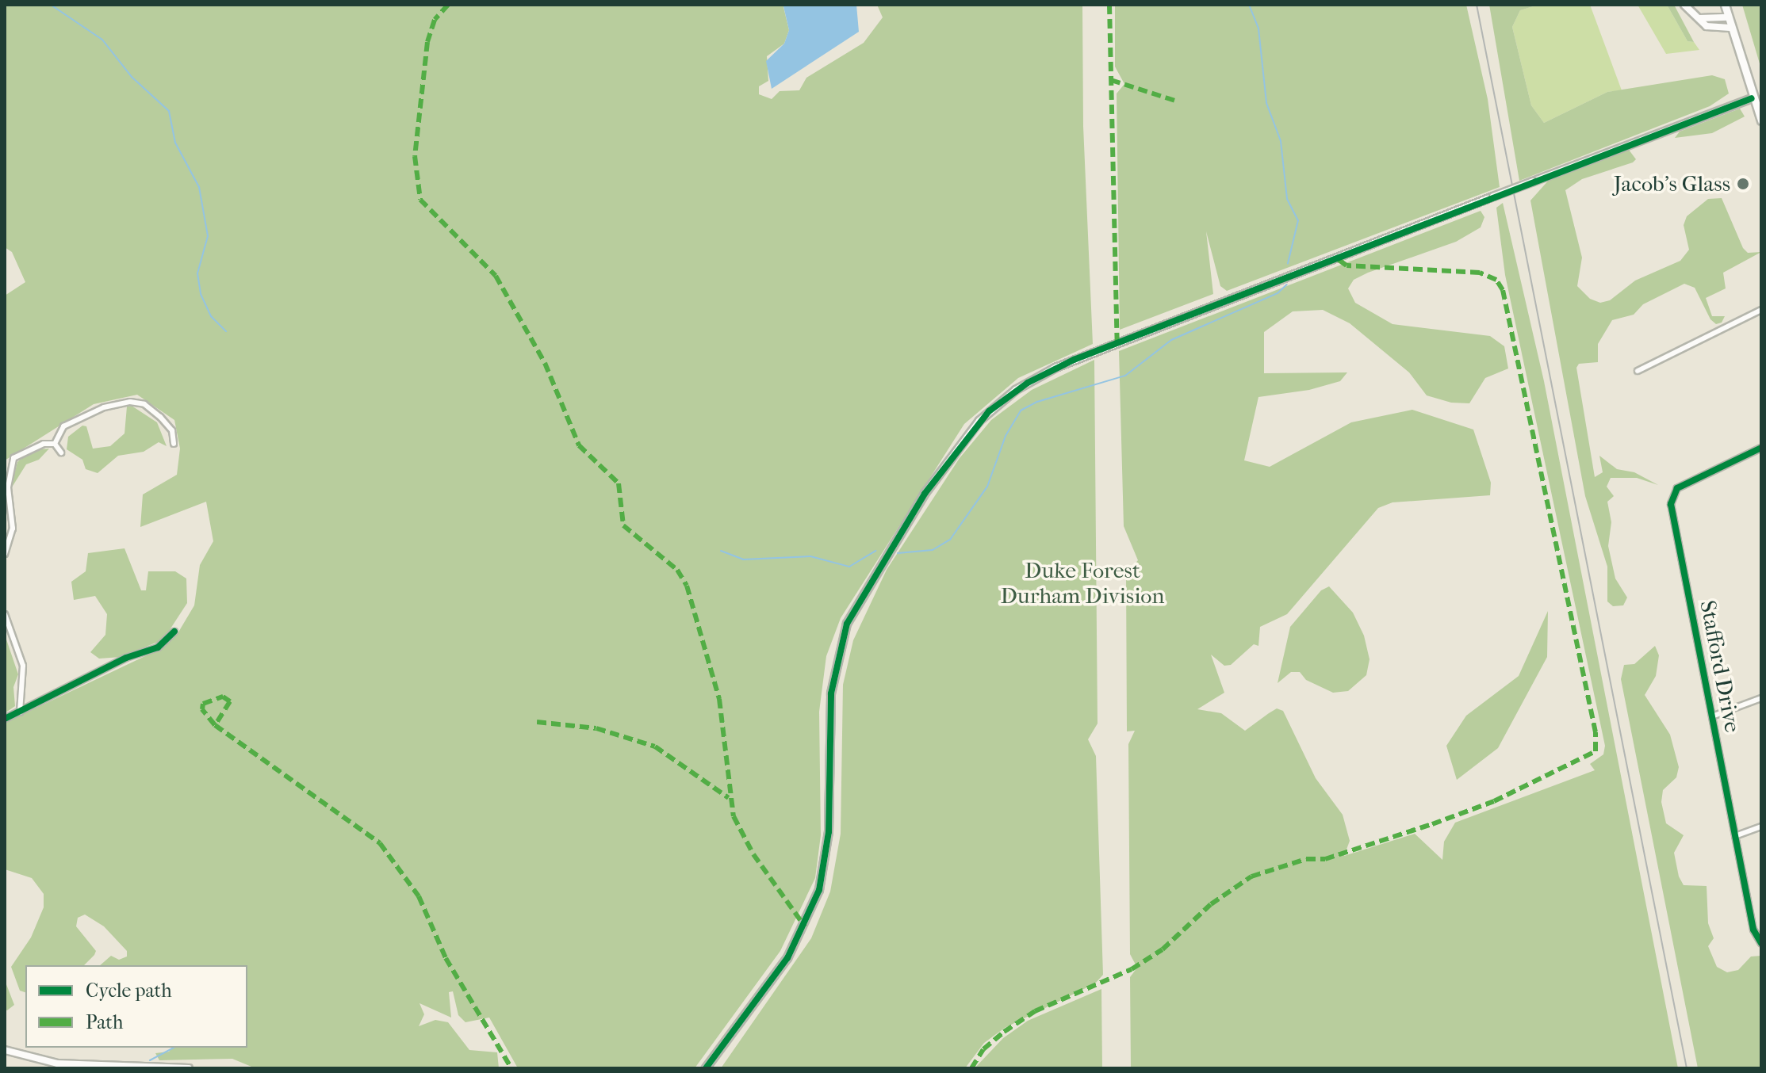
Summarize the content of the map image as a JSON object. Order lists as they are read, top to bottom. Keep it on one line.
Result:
{"streets":{"street":["Stafford Drive"]},"parks":["Duke Forest Durham Division"],"places":["Jacob's Glass"],"legend":["Cycle path","Path"]}
